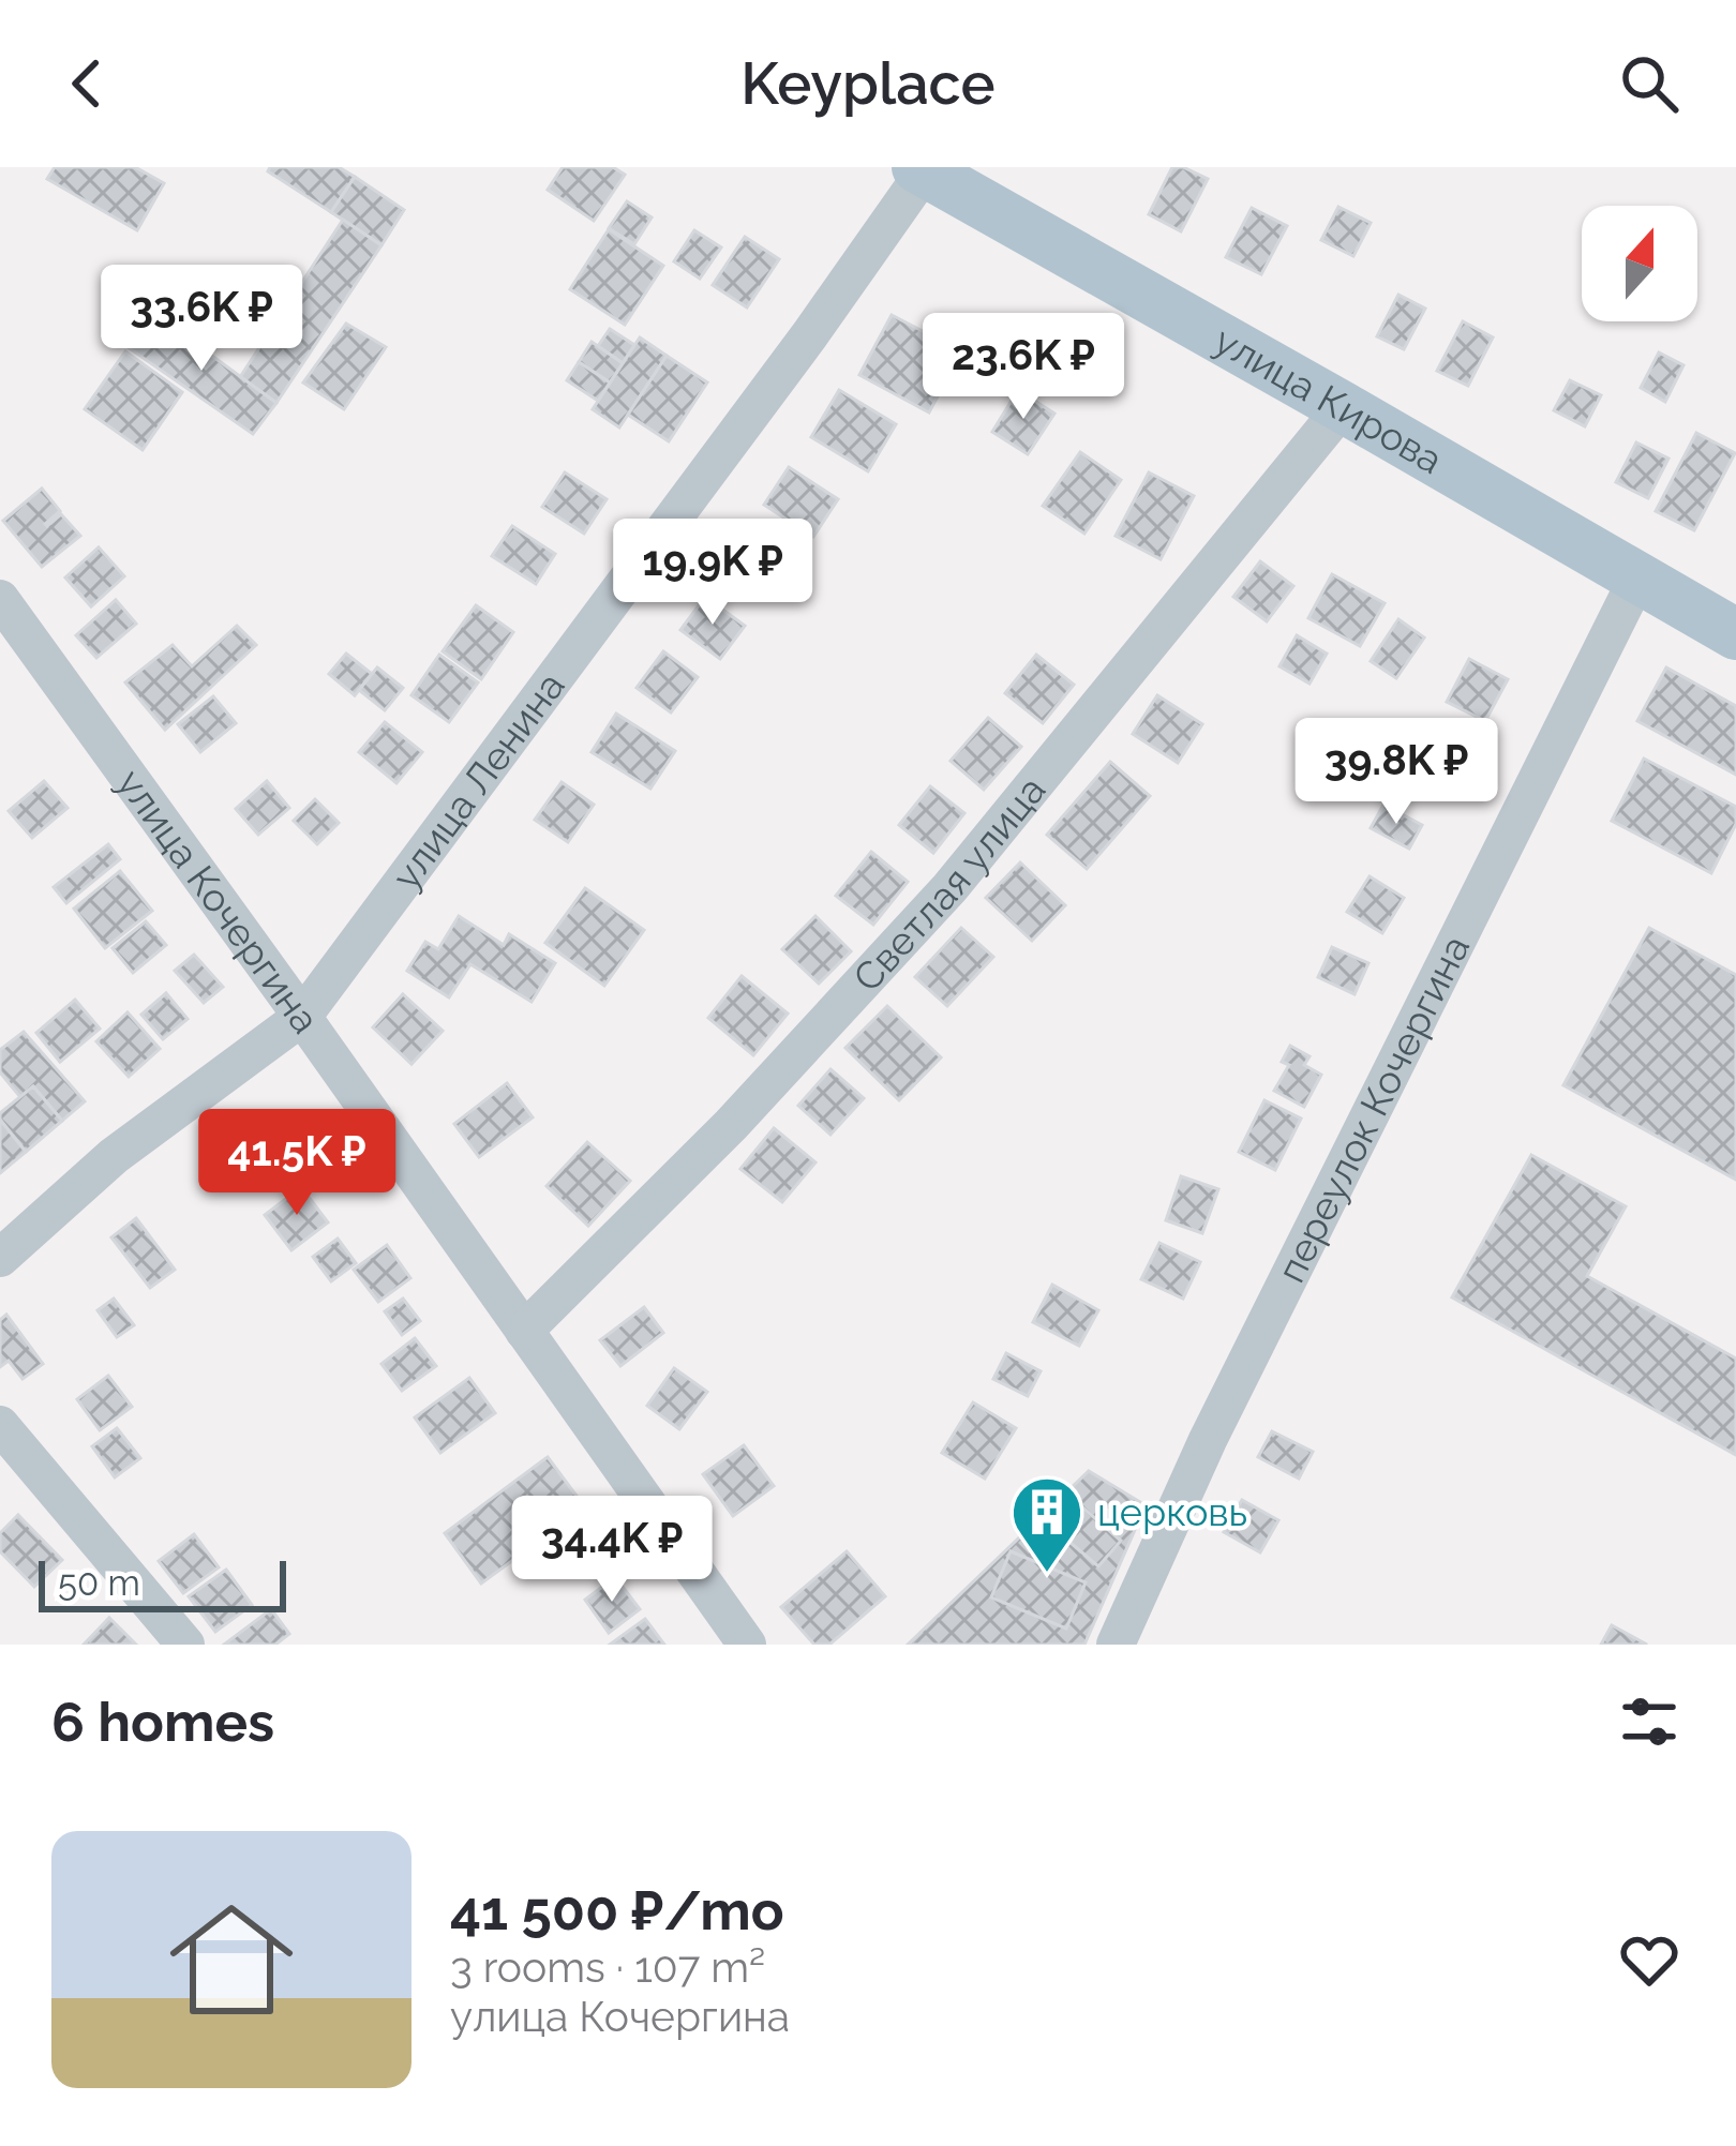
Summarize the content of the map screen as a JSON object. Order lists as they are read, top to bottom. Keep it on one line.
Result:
{"streets":{"main road":["улица Кирова"],"street":["улица Ленина","Светлая улица","улица Кочергина","переулок Кочергина"]},"crossings":[["улица Кирова","улица Ленина"],["улица Кирова","Светлая улица"],["улица Кирова","переулок Кочергина"],["улица Ленина","улица Кочергина"],["Светлая улица","улица Кочергина"]],"places":{"building":["церковь"]},"scale_bar":"50 m","north":"top","page":{"header":"Keyplace","price":["33.6K ₽","23.6K ₽","19.9K ₽","39.8K ₽","41.5K ₽","34.4K ₽"],"scale":"50 m","heading":"6 homes","list":[{"name":"41 500 ₽/mo","note":"3 rooms · 107 m² · улица Кочергина"}]}}
